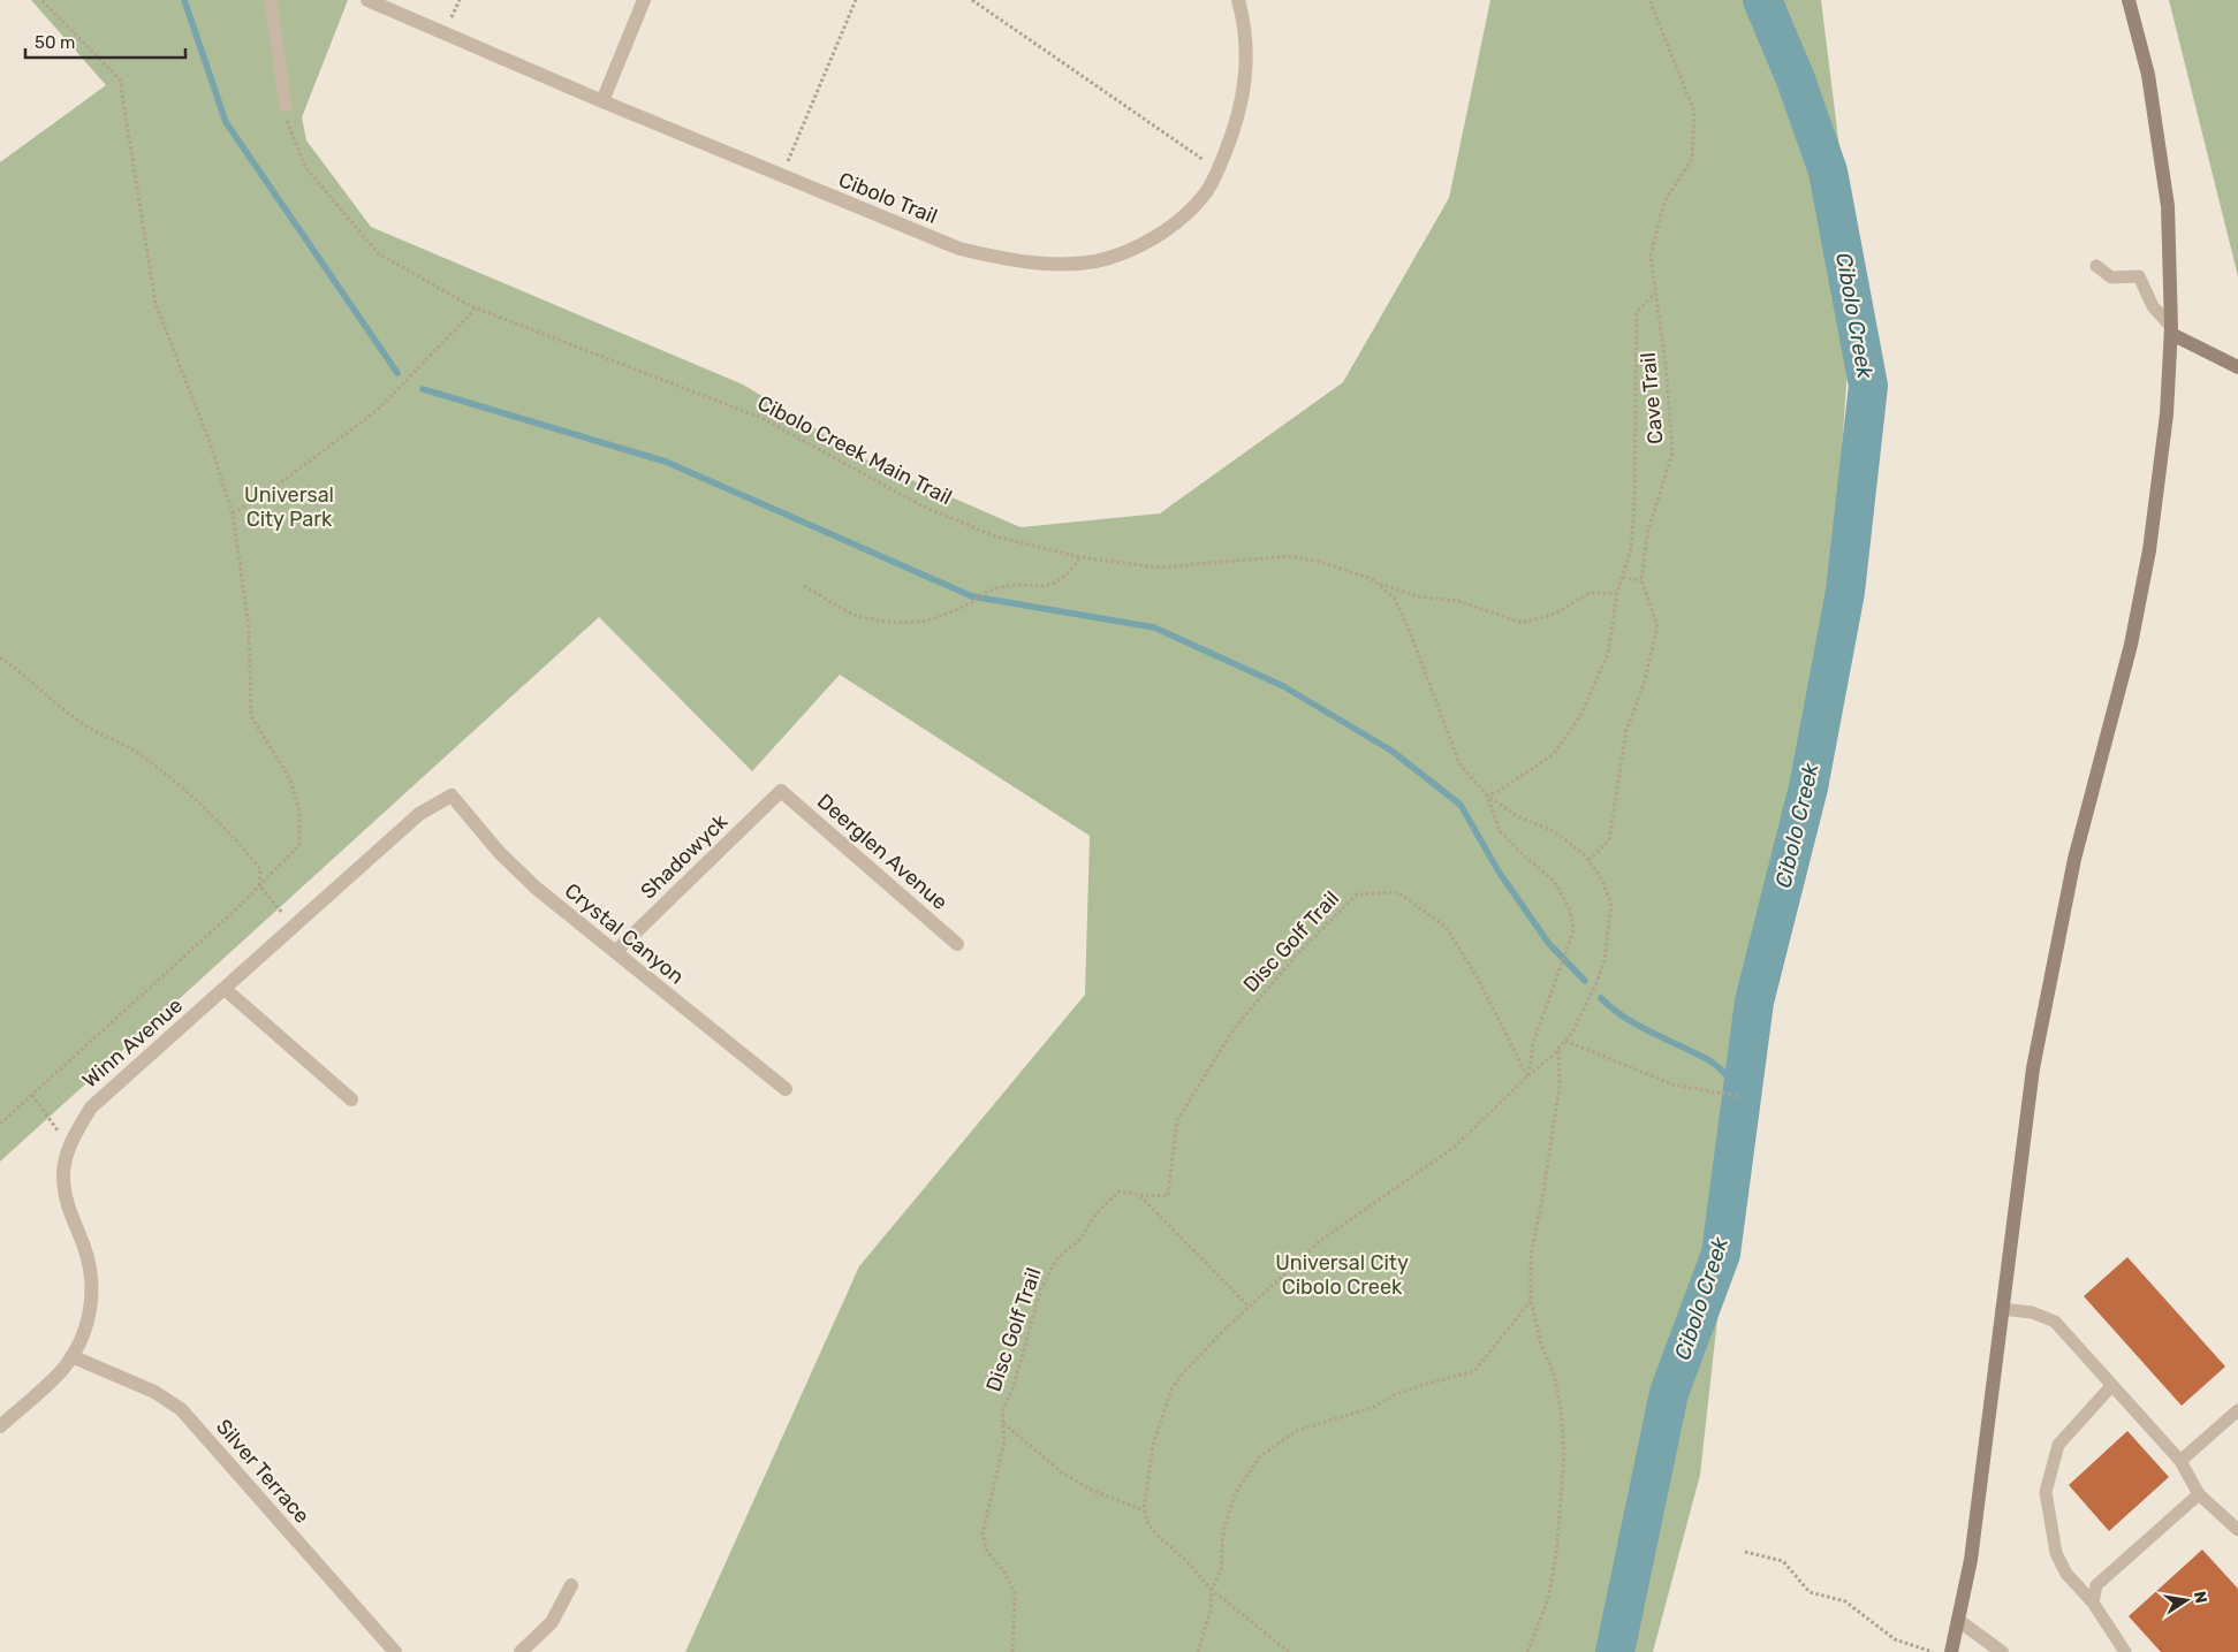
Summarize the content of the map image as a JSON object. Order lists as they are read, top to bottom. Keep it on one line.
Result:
{"streets":{"street":["Cibolo Trail","Deerglen Avenue","Shadowyck","Crystal Canyon","Winn Avenue","Silver Terrace"],"path":["Cave Trail","Cibolo Creek Main Trail","Disc Golf Trail"]},"crossings":[["Cave Trail","Cibolo Creek Main Trail"],["Cibolo Creek Main Trail","Disc Golf Trail"],["Deerglen Avenue","Shadowyck"],["Shadowyck","Crystal Canyon"],["Crystal Canyon","Winn Avenue"],["Winn Avenue","Silver Terrace"]],"water":["Cibolo Creek"],"parks":["Universal City Park","Universal City Cibolo Creek"],"scale_bar":"50 m","north":"right"}
